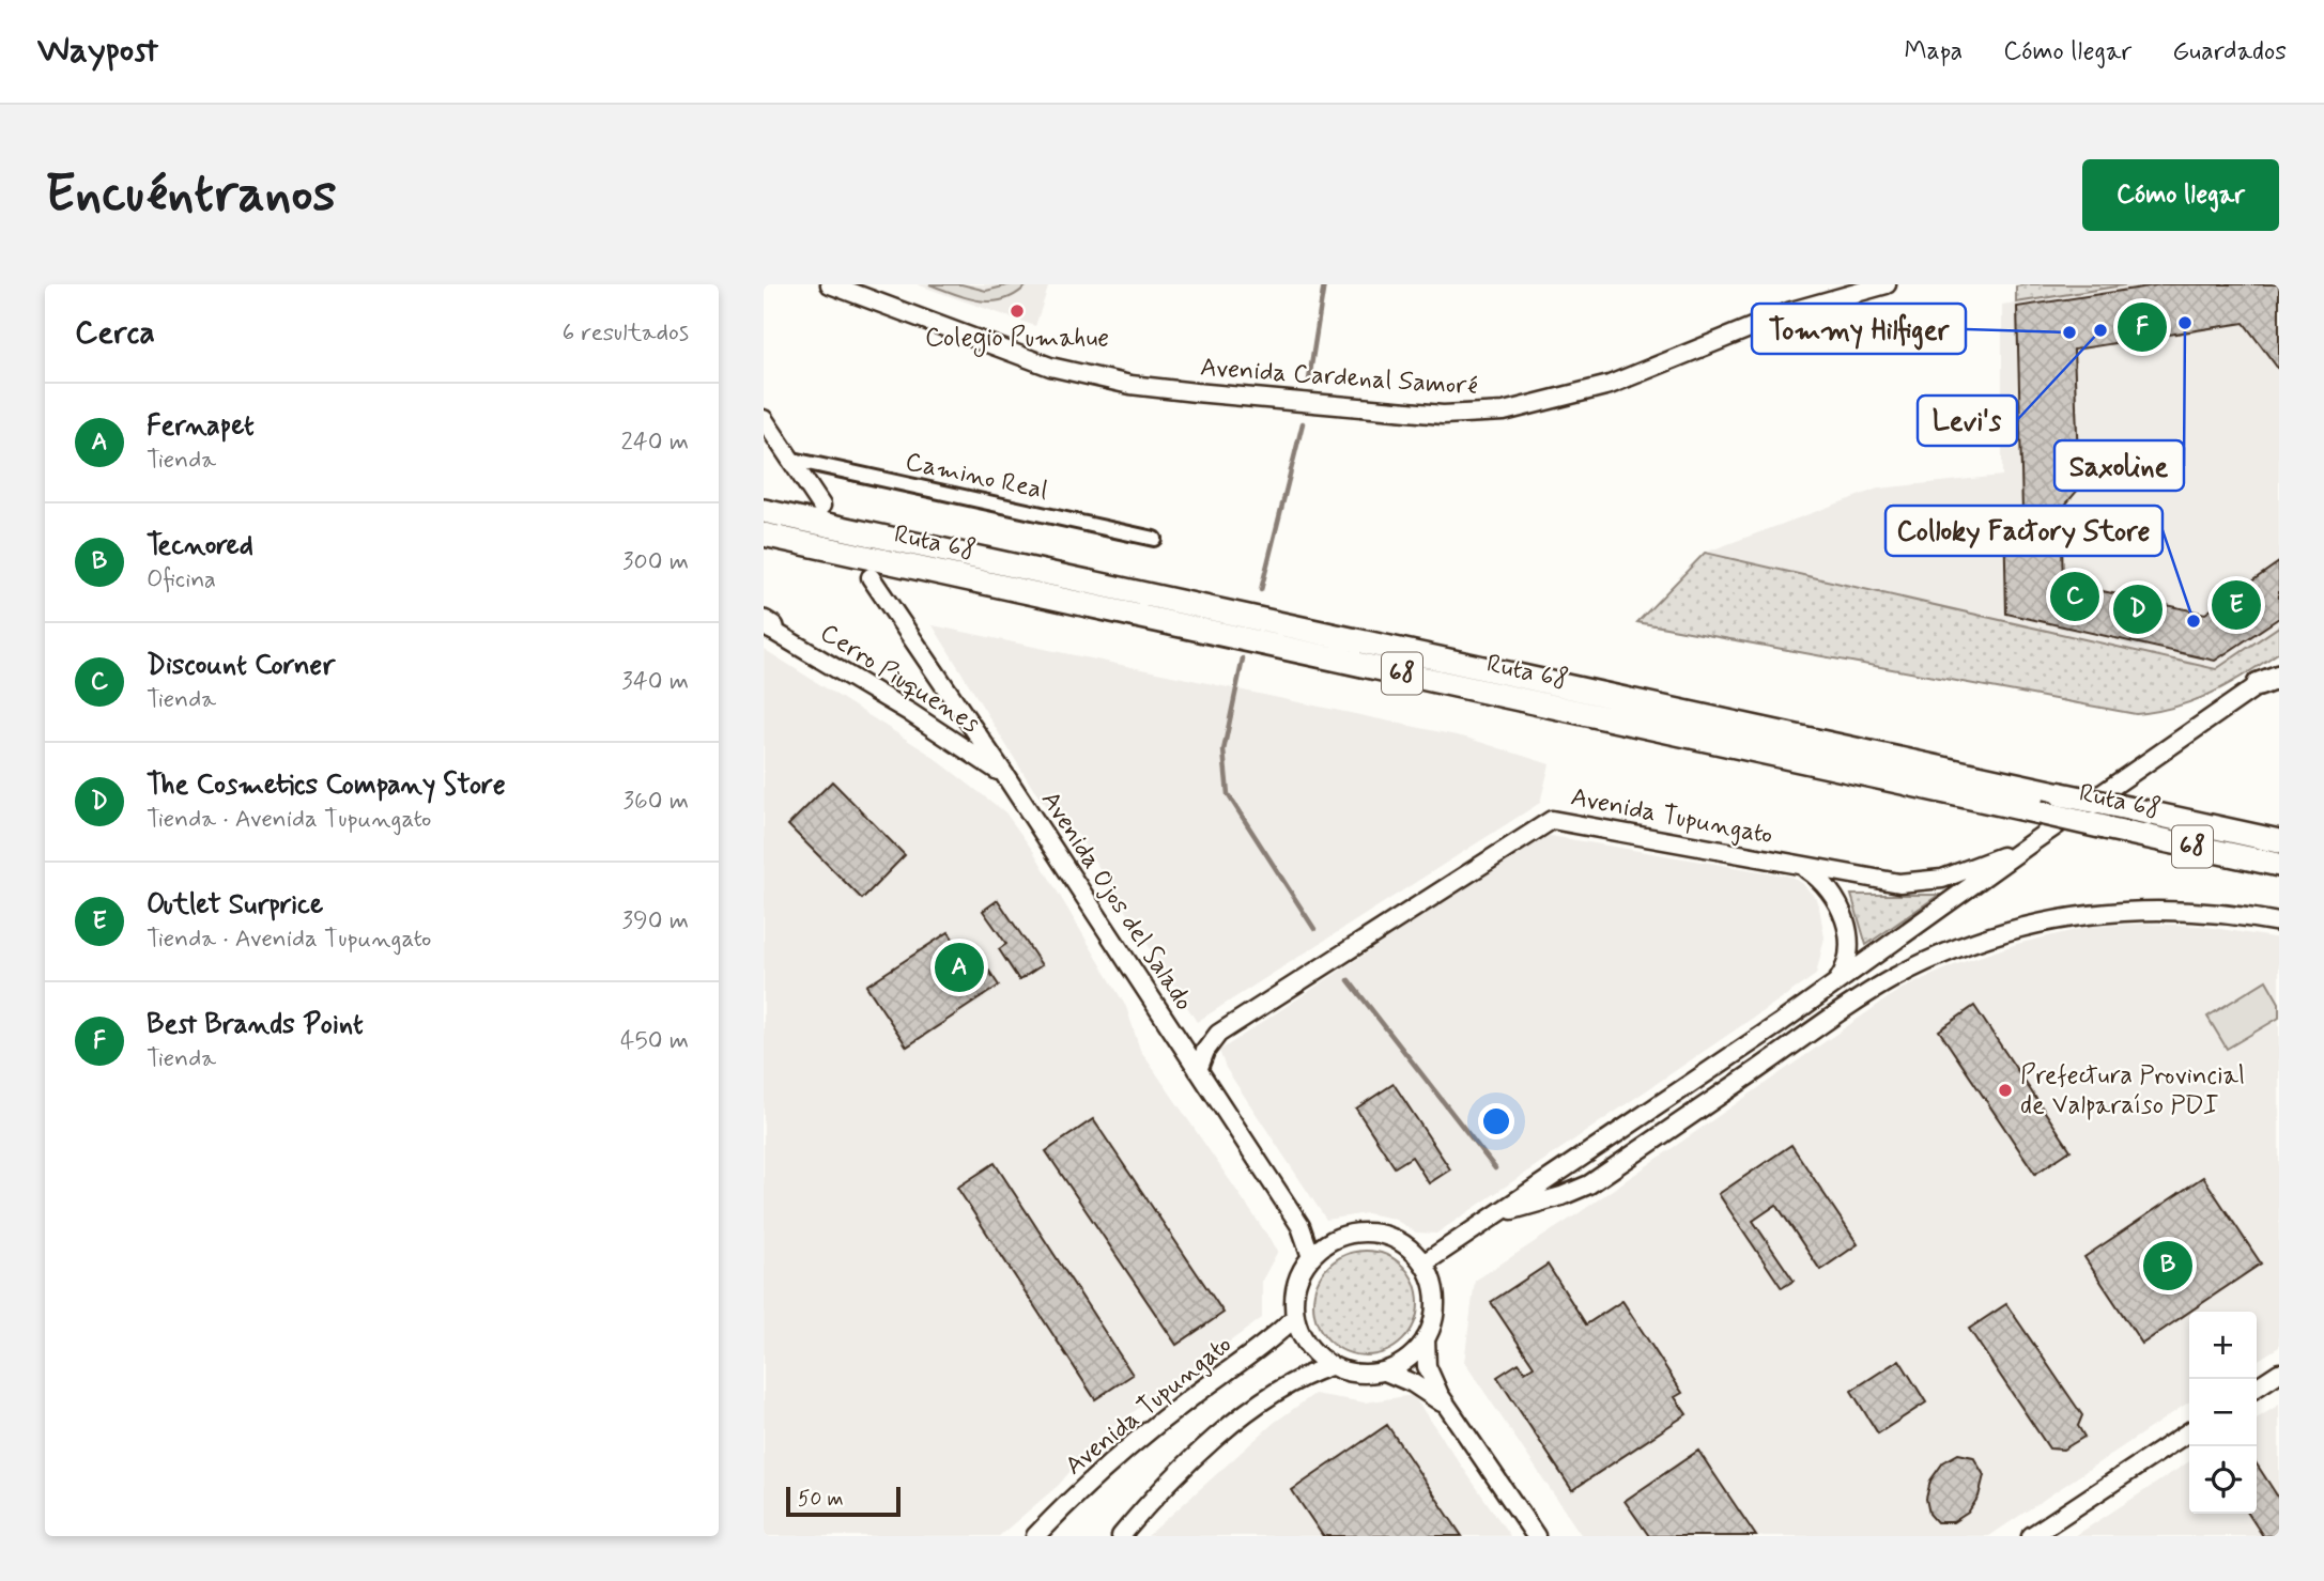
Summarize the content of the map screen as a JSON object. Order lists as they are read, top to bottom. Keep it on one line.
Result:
{"streets":{"highway":["Ruta 68","68"],"main road":["Avenida Cardenal Samoré","Cerro Piuquenes","Avenida Tupungato","Avenida Ojos del Salado"],"street":["Camino Real"]},"crossings":[["Cerro Piuquenes","Avenida Ojos del Salado"],["Avenida Tupungato","Avenida Ojos del Salado"]],"places":["Colegio Pumahue","Saxoline","Levi's","Tommy Hilfiger","Colloky Factory Store","Prefectura Provincial de Valparaíso PDI"],"scale_bar":"50 m","page":{"header":"Waypost","nav":["Mapa","Cómo llegar","Guardados"],"buttons":"Cómo llegar","title":"Encuéntranos","heading":["Cerca","6 resultados"],"pins":["F","C","E","D","A","B"],"list":[{"mark":"A","name":"Fernapet","note":"Tienda","value":"240 m"},{"mark":"B","name":"Tecnored","note":"Oficina","value":"300 m"},{"mark":"C","name":"Discount Corner","note":"Tienda","value":"340 m"},{"mark":"D","name":"The Cosmetics Company Store","note":"Tienda · Avenida Tupungato","value":"360 m"},{"mark":"E","name":"Outlet Surprice","note":"Tienda · Avenida Tupungato","value":"390 m"},{"mark":"F","name":"Best Brands Point","note":"Tienda","value":"450 m"}],"map_buttons":["+","−"],"scale":"50 m"}}
